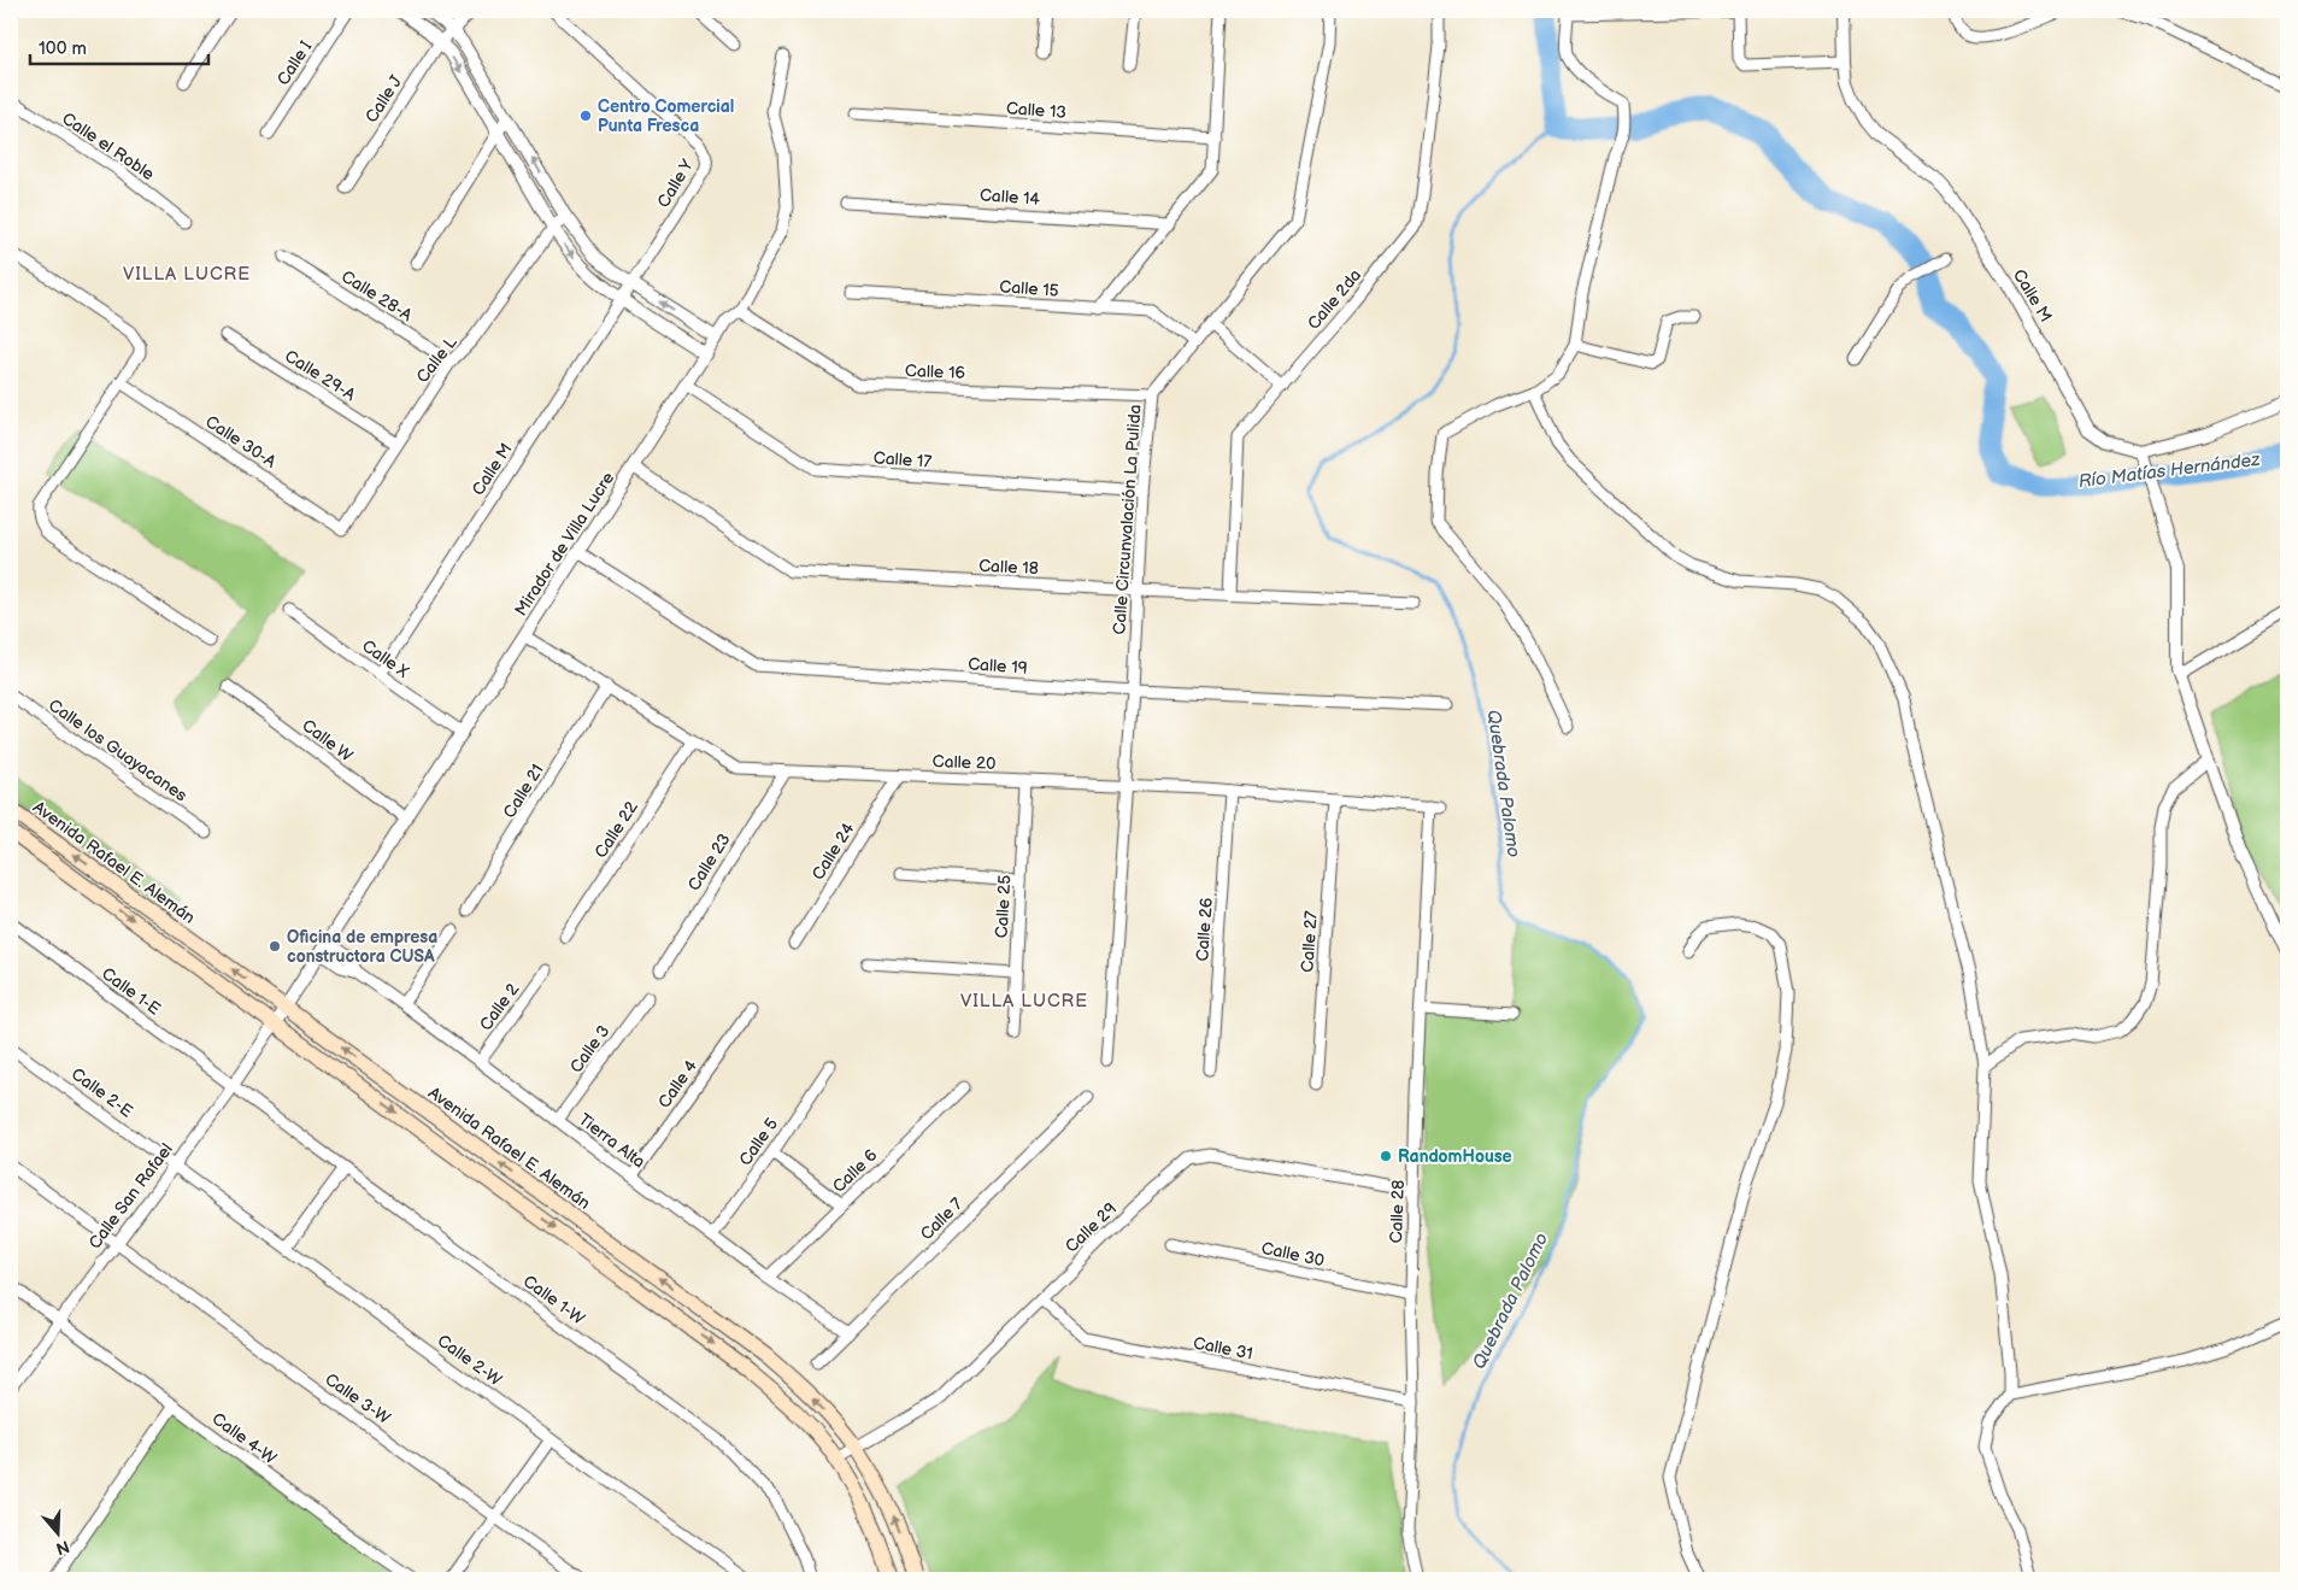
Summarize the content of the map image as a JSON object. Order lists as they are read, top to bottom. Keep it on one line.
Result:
{"streets":{"main road":["Avenida Rafael E. Alemán"],"street":["Calle I","Calle J","Calle 13","Calle el Roble","Calle Y","Calle 14","Calle 15","Calle 28-A","Calle M","Calle 2da","Calle L","Calle 16","Calle 29-A","Calle 30-A","Calle 17","Calle Circunvalación La Pulida","Mirador de Villa Lucre","Calle 18","Calle X","Calle 19","Calle W","Calle los Guayacanes","Calle 20","Calle 21","Calle 22","Calle 24","Calle 23","Calle 25","Calle 26","Calle 27","Calle 1-E","Calle 2","Calle 3","Calle 4","Calle 2-E","Tierra Alta","Calle 5","Calle 6","Calle San Rafael","Calle 28","Calle 7","Calle 29","Calle 30","Calle 1-W","Calle 31","Calle 2-W","Calle 3-W","Calle 4-W"]},"crossings":[["Calle Y","Calle M"],["Calle 15","Calle Circunvalación La Pulida"],["Calle 28-A","Calle L"],["Calle M","Calle X"],["Calle 2da","Calle 18"],["Calle L","Calle 29-A"],["Calle L","Calle 30-A"],["Calle 16","Calle Circunvalación La Pulida"],["Calle 16","Mirador de Villa Lucre"],["Calle 17","Calle Circunvalación La Pulida"],["Calle 17","Mirador de Villa Lucre"],["Calle Circunvalación La Pulida","Calle 18"],["Calle Circunvalación La Pulida","Calle 19"],["Calle Circunvalación La Pulida","Calle 20"],["Mirador de Villa Lucre","Calle 18"],["Mirador de Villa Lucre","Calle X"],["Mirador de Villa Lucre","Calle 19"],["Mirador de Villa Lucre","Calle W"],["Mirador de Villa Lucre","Calle 20"],["Mirador de Villa Lucre","Avenida Rafael E. Alemán"],["Mirador de Villa Lucre","Tierra Alta"],["Mirador de Villa Lucre","Calle San Rafael"],["Calle 20","Calle 21"],["Calle 20","Calle 22"],["Calle 20","Calle 24"],["Calle 20","Calle 23"],["Calle 20","Calle 25"],["Calle 20","Calle 26"],["Calle 20","Calle 27"],["Calle 20","Calle 28"],["Avenida Rafael E. Alemán","Calle 29"],["Calle 1-E","Calle San Rafael"],["Calle 1-E","Calle 1-W"],["Calle 2","Tierra Alta"],["Calle 3","Tierra Alta"],["Calle 4","Tierra Alta"],["Calle 2-E","Calle San Rafael"],["Calle 2-E","Calle 2-W"],["Tierra Alta","Calle 5"],["Tierra Alta","Calle 6"],["Tierra Alta","Calle 7"],["Calle San Rafael","Calle 1-W"],["Calle San Rafael","Calle 2-W"],["Calle San Rafael","Calle 3-W"],["Calle San Rafael","Calle 4-W"],["Calle 28","Calle 29"],["Calle 28","Calle 30"],["Calle 28","Calle 31"],["Calle 29","Calle 31"]],"districts":["VILLA LUCRE","VILLA LUCRE"],"water":["Río Matías Hernández","Quebrada Palomo"],"places":["Centro Comercial Punta Fresca","Oficina de empresa constructora CUSA","RandomHouse"],"scale_bar":"100 m","north":"bottom"}
